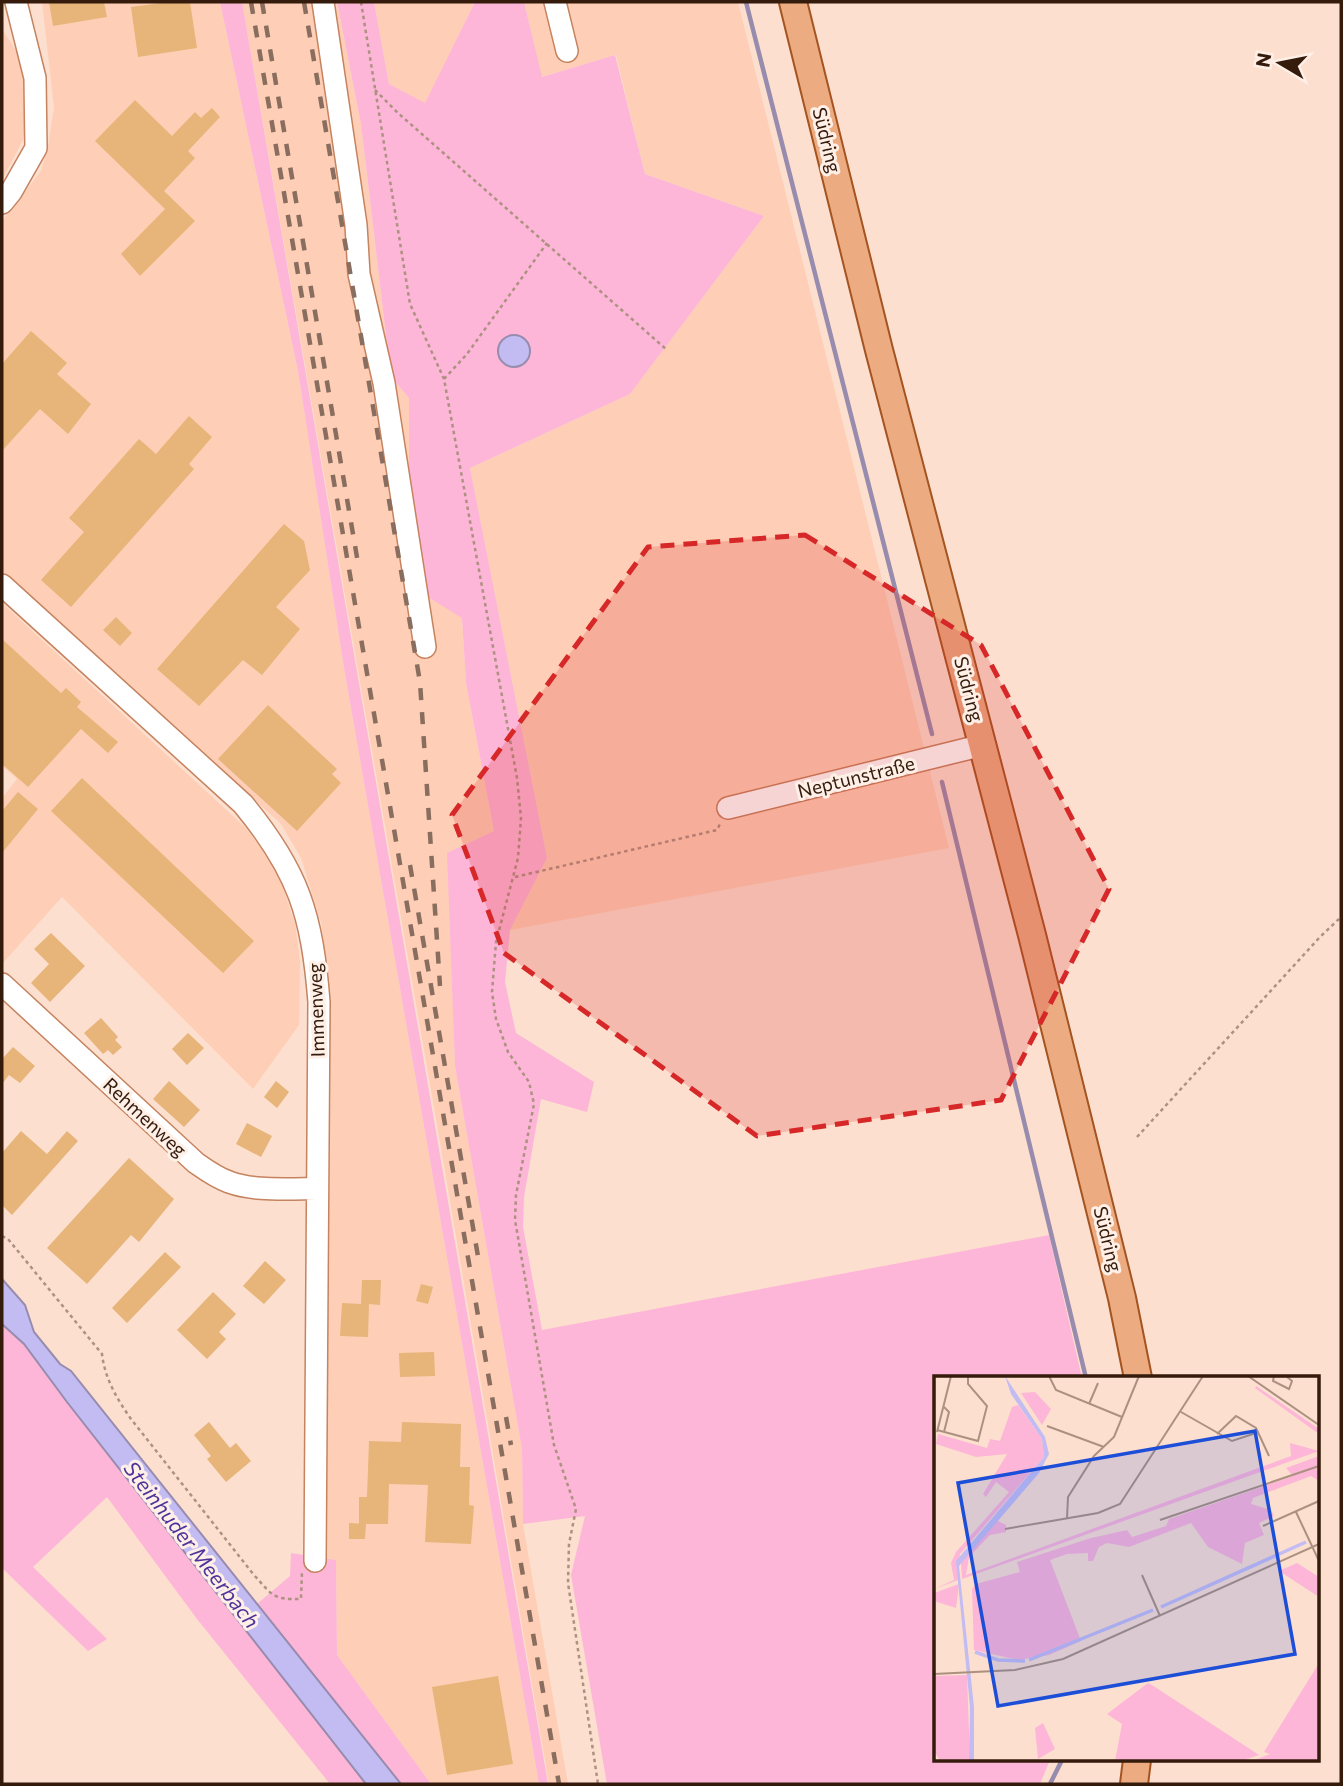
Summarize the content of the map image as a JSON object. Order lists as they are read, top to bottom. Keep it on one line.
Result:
{"streets":{"main road":["Südring"],"street":["Neptunstraße","Immenweg","Rehmenweg"]},"crossings":[["Südring","Neptunstraße"],["Immenweg","Rehmenweg"]],"water":["Steinhuder Meerbach"],"north":"left"}
